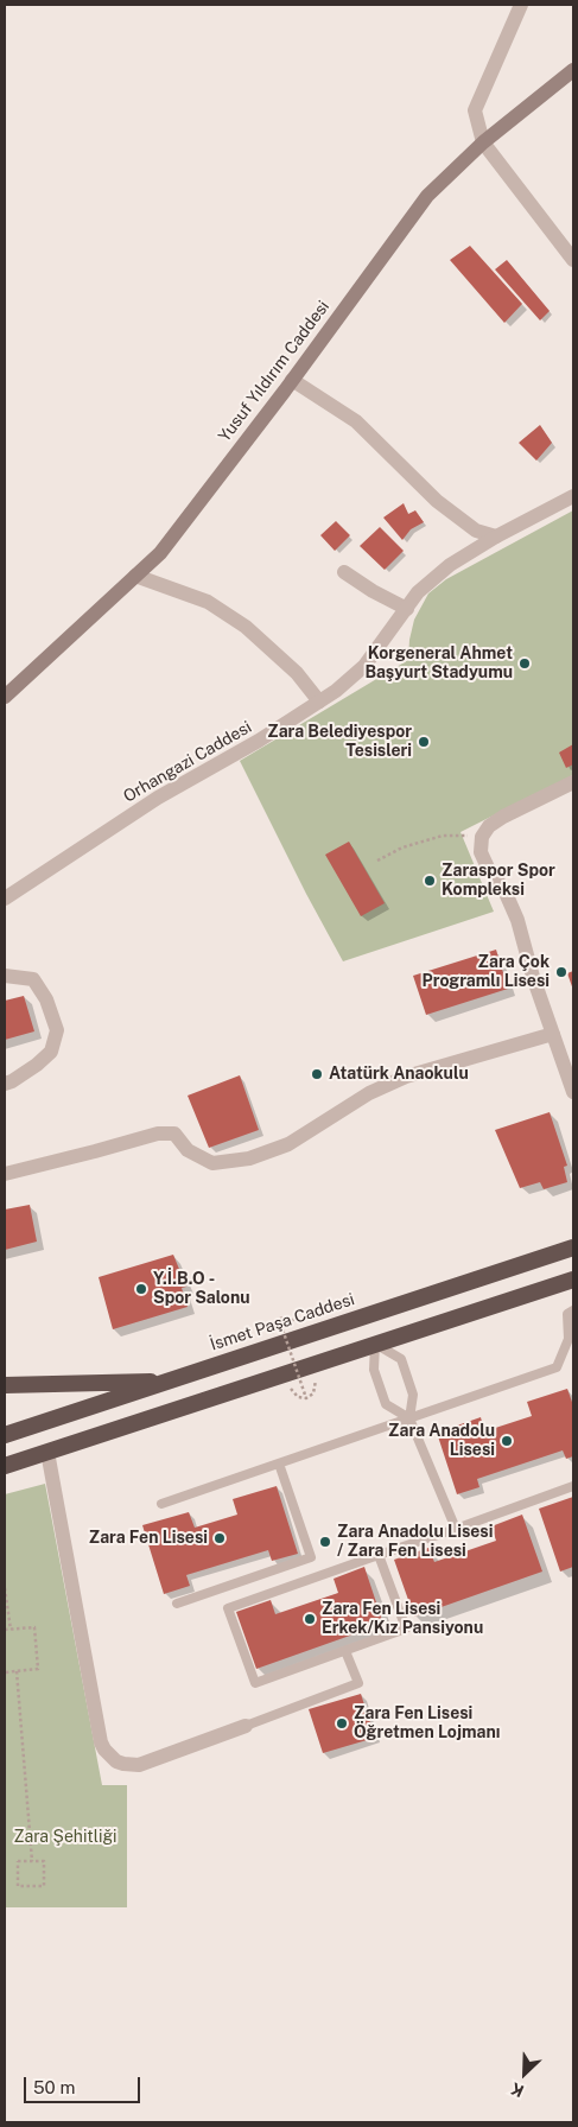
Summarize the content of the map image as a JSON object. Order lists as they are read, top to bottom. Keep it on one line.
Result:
{"streets":{"highway":["İsmet Paşa Caddesi"],"main road":["Yusuf Yıldırım Caddesi"],"street":["Orhangazi Caddesi"]},"parks":["Zara Şehitliği"],"places":["Korgeneral Ahmet Başyurt Stadyumu","Zara Belediyespor Tesisleri","Zaraspor Spor Kompleksi","Zara Çok Programlı Lisesi","Atatürk Anaokulu","Y.İ.B.O - Spor Salonu","Zara Anadolu Lisesi","Zara Fen Lisesi","Zara Anadolu Lisesi / Zara Fen Lisesi","Zara Fen Lisesi Erkek/Kız Pansiyonu","Zara Fen Lisesi Öğretmen Lojmanı"],"scale_bar":"50 m","north":"bottom left"}
